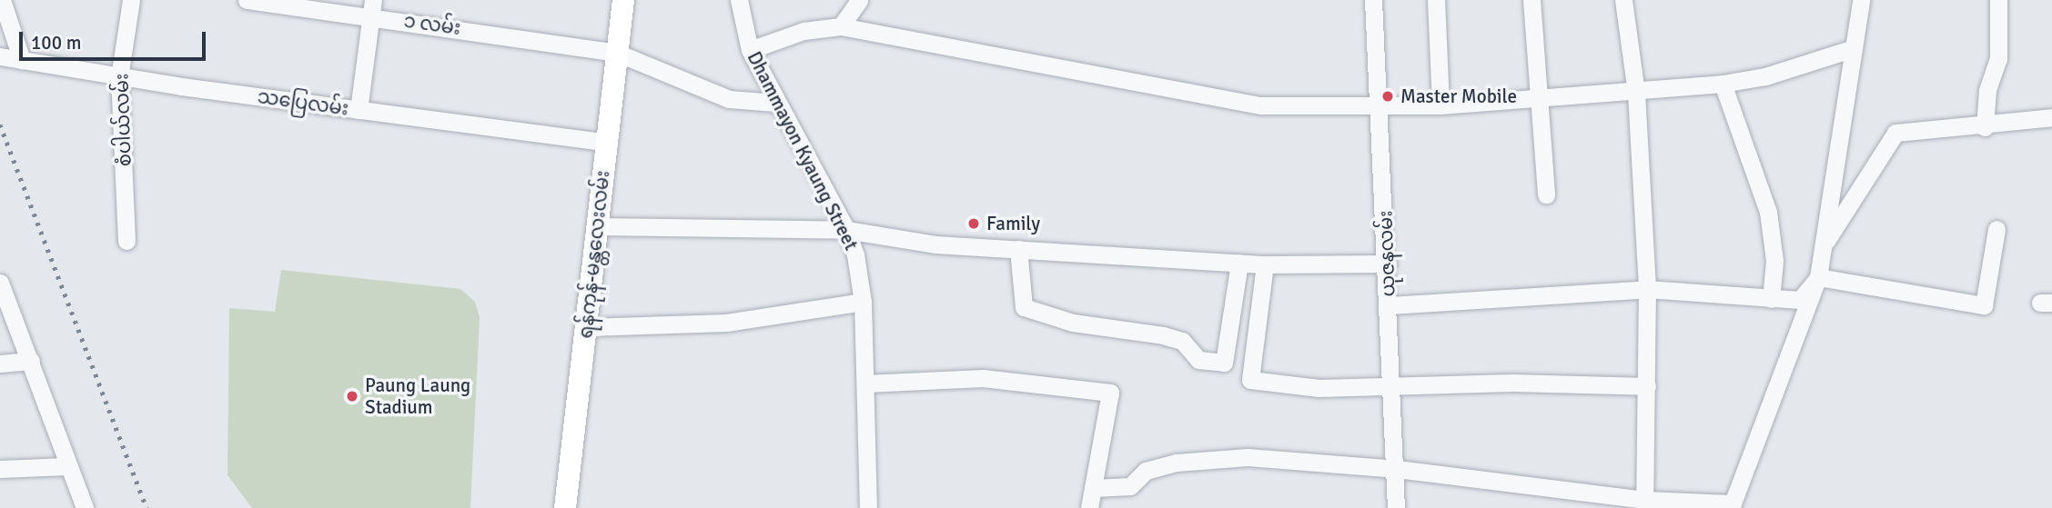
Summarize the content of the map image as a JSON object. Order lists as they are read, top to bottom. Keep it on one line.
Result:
{"streets":{"main road":["ရန်ကုန်-မန္တလေးလမ်း"],"street":["၁ လမ်း","သပြေလမ်း","စံပါယ်လမ်း","Dhammayon Kyaung Street","ယုဇနလမ်း"]},"crossings":[["၁ လမ်း","Dhammayon Kyaung Street"],["၁ လမ်း","ရန်ကုန်-မန္တလေးလမ်း"],["သပြေလမ်း","စံပါယ်လမ်း"],["သပြေလမ်း","ရန်ကုန်-မန္တလေးလမ်း"]],"places":["Master Mobile","Family","Paung Laung Stadium"],"scale_bar":"100 m"}
